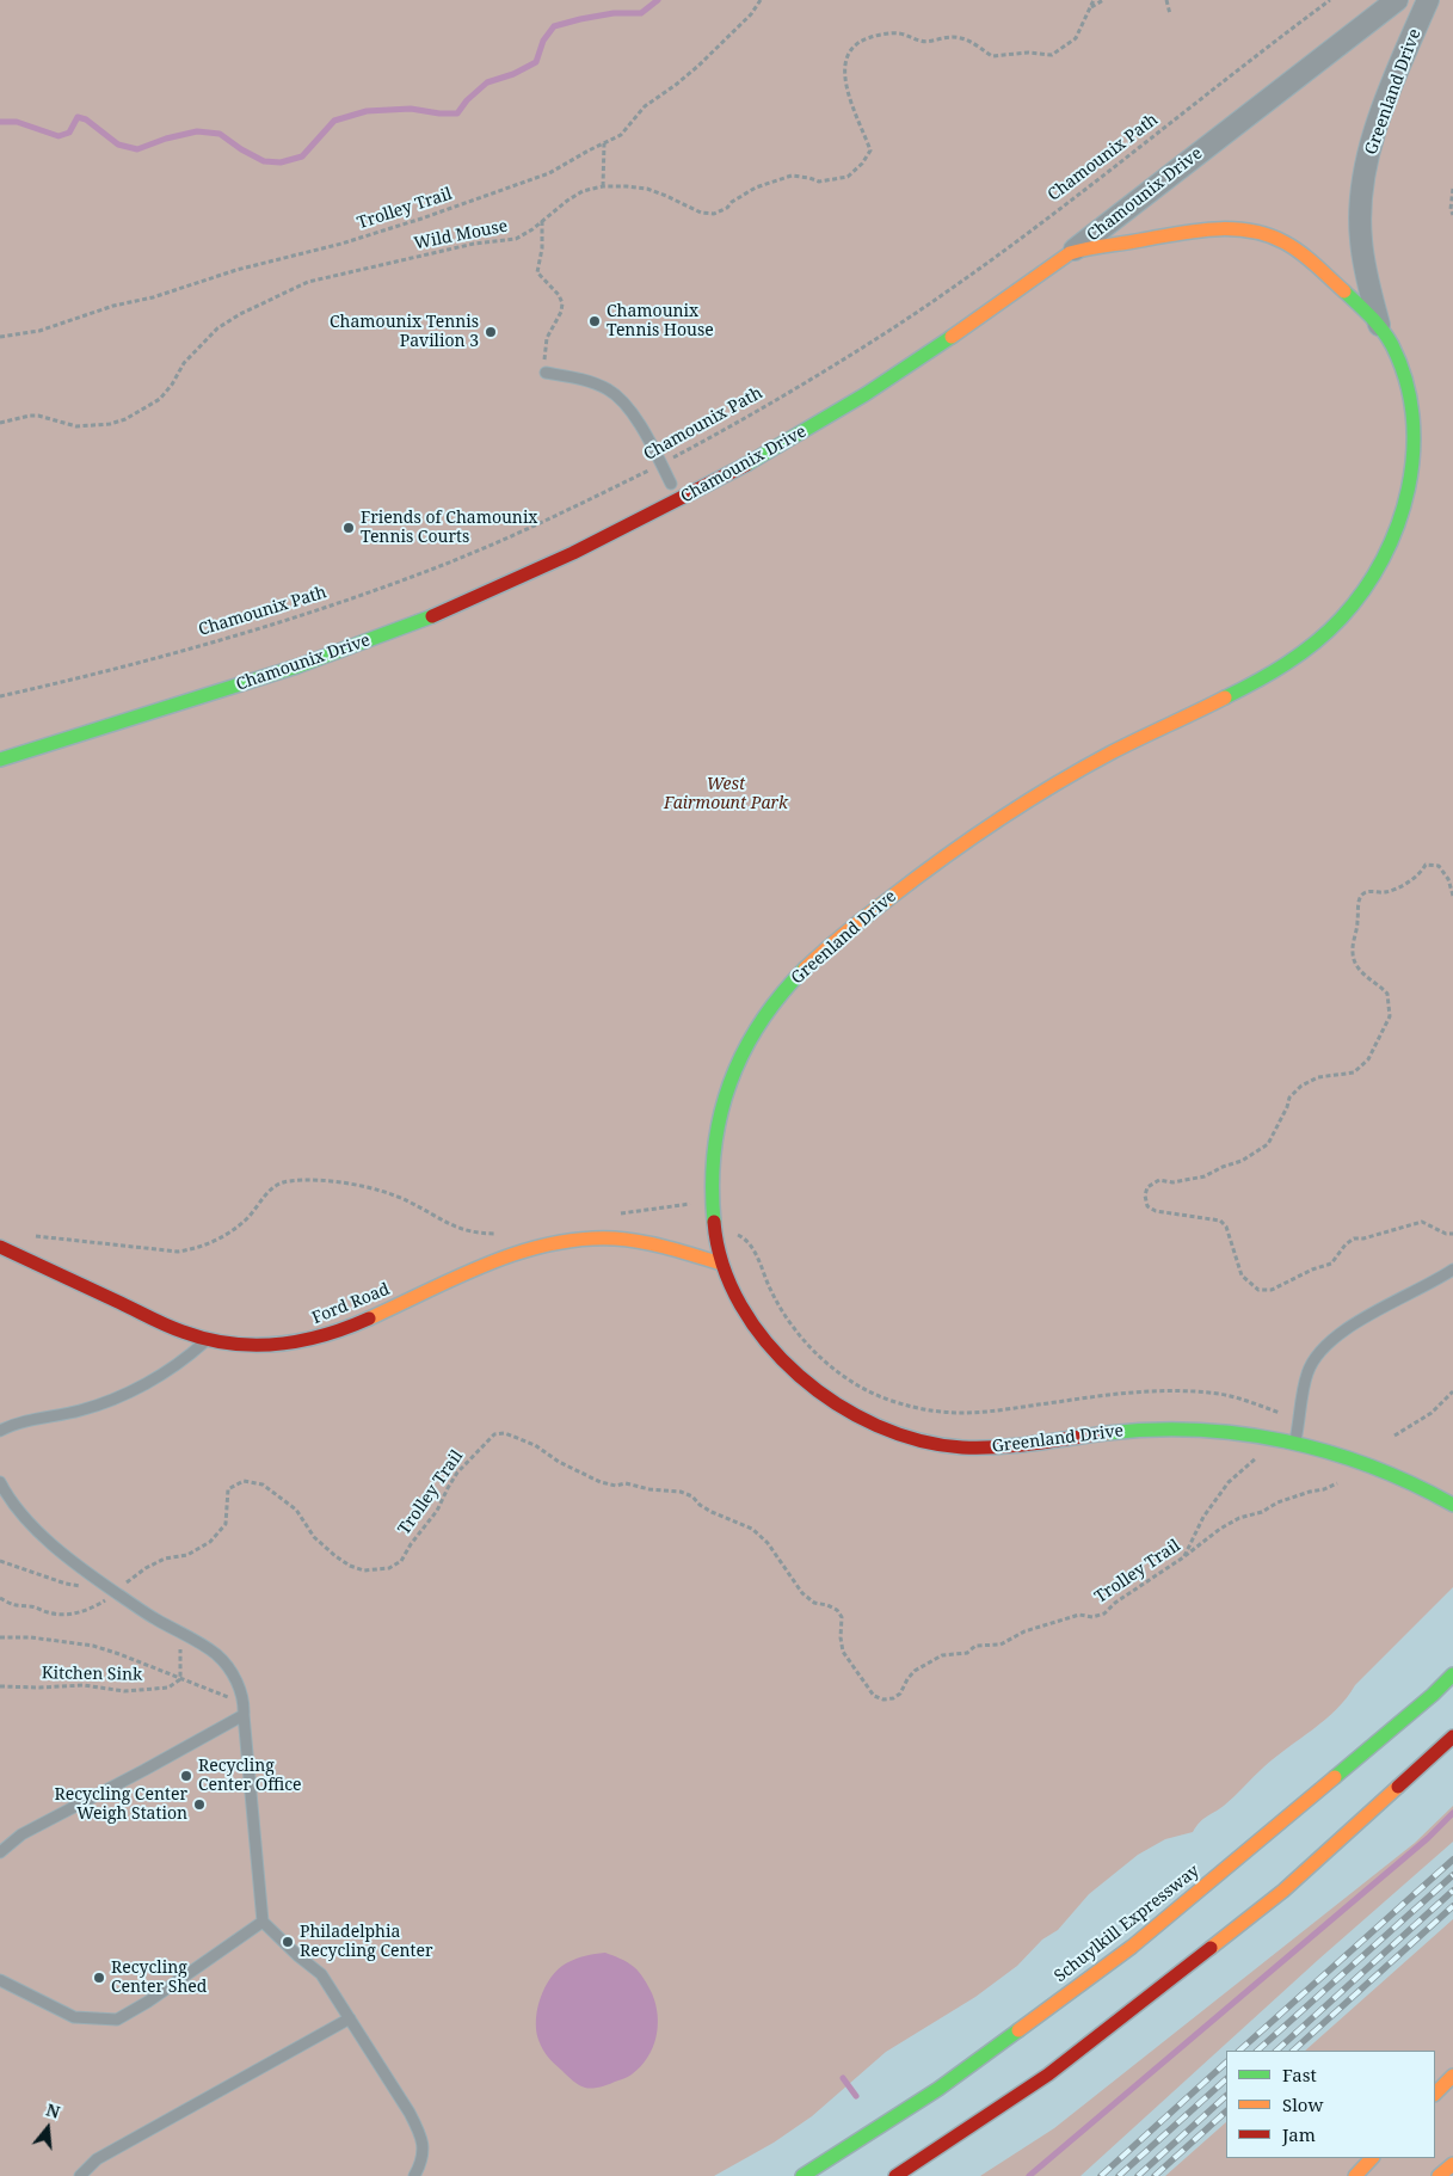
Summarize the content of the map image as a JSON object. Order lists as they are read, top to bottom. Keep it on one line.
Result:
{"streets":{"main road":["Greenland Drive","Chamounix Drive","Ford Road","Schuylkill Expressway"],"path":["Chamounix Path","Trolley Trail","Wild Mouse","Kitchen Sink"]},"crossings":[["Greenland Drive","Chamounix Drive"],["Greenland Drive","Ford Road"]],"parks":["West Fairmount Park"],"places":["Chamounix Tennis House","Chamounix Tennis Pavilion 3","Friends of Chamounix Tennis Courts","Recycling Center Office","Recycling Center Weigh Station","Philadelphia Recycling Center","Recycling Center Shed"],"legend":["Fast","Slow","Jam"],"north":"top"}
